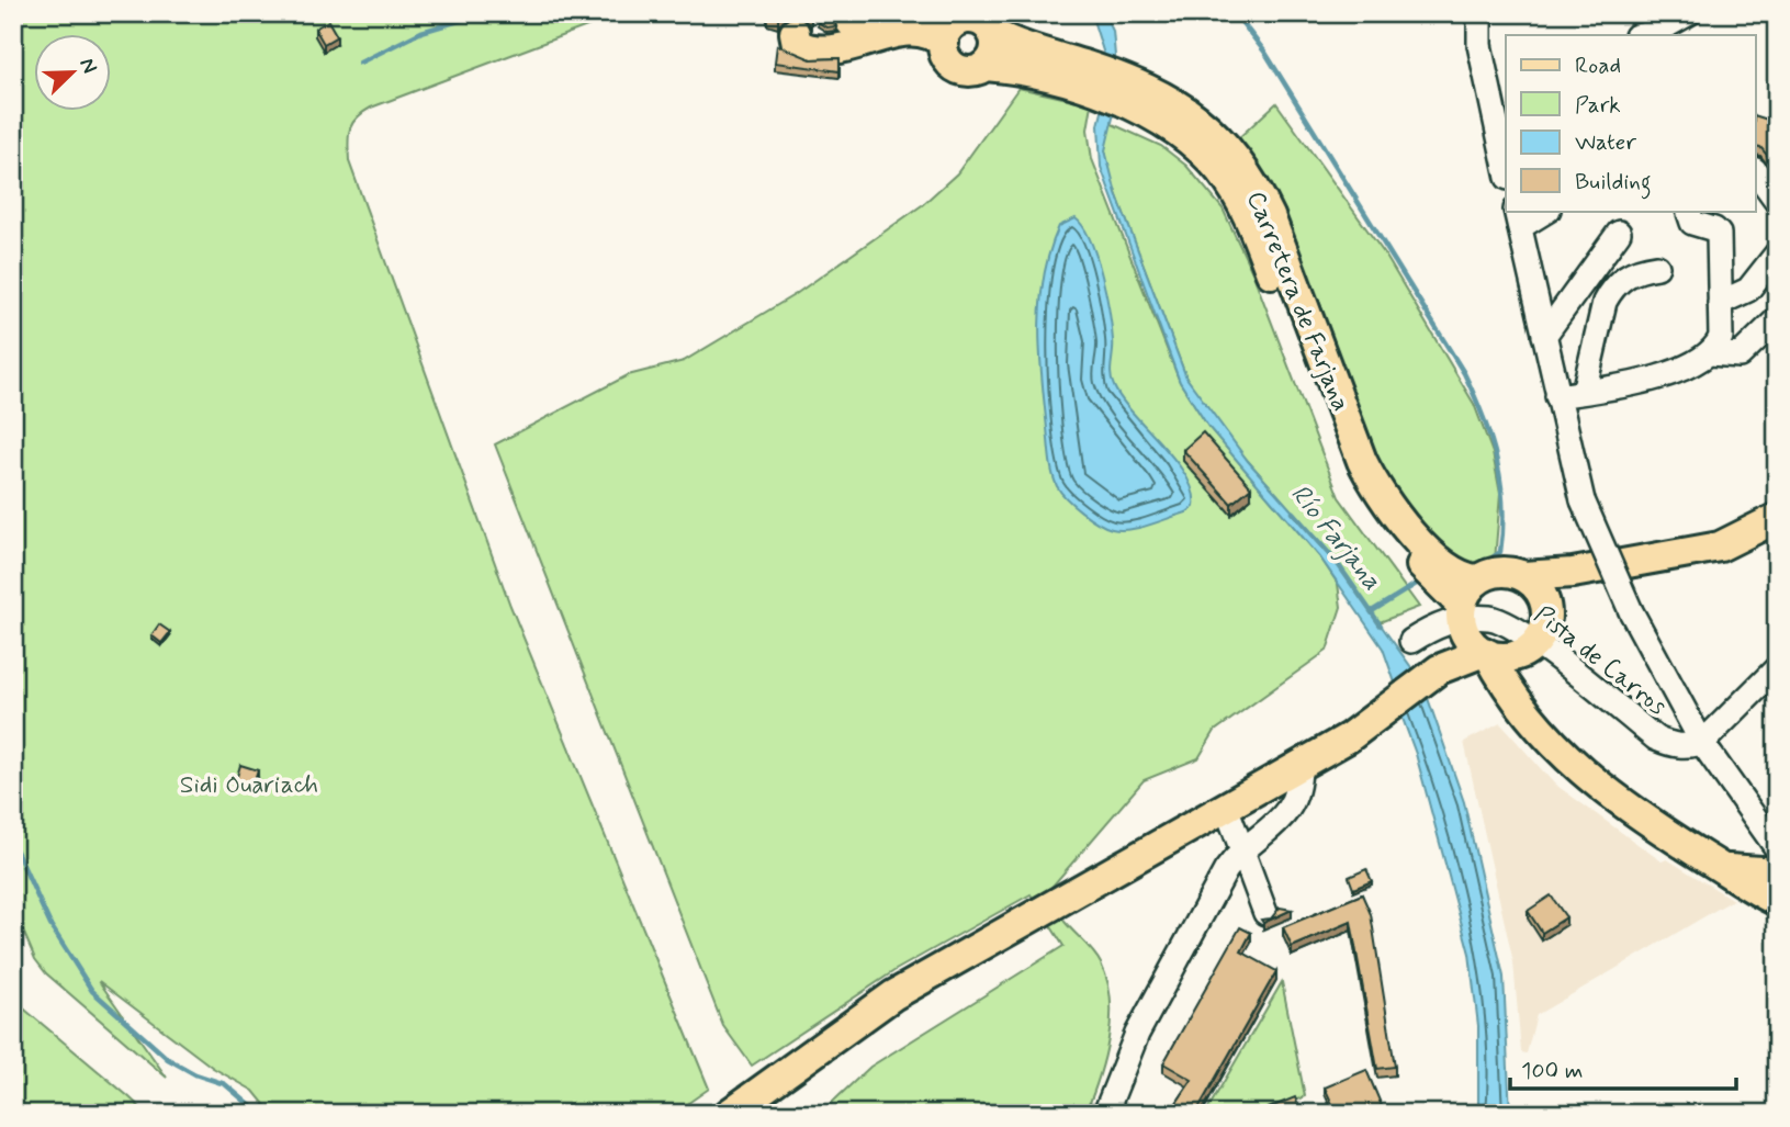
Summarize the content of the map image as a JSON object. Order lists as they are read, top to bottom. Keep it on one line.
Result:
{"streets":{"main road":["Carretera de Farjana"],"street":["Pista de Carros"]},"crossings":[["Carretera de Farjana","Pista de Carros"]],"water":["Río Farjana"],"parks":["Sidi Ouariach"],"legend":["Road","Park","Water","Building"],"scale_bar":"100 m","north":"top right"}
